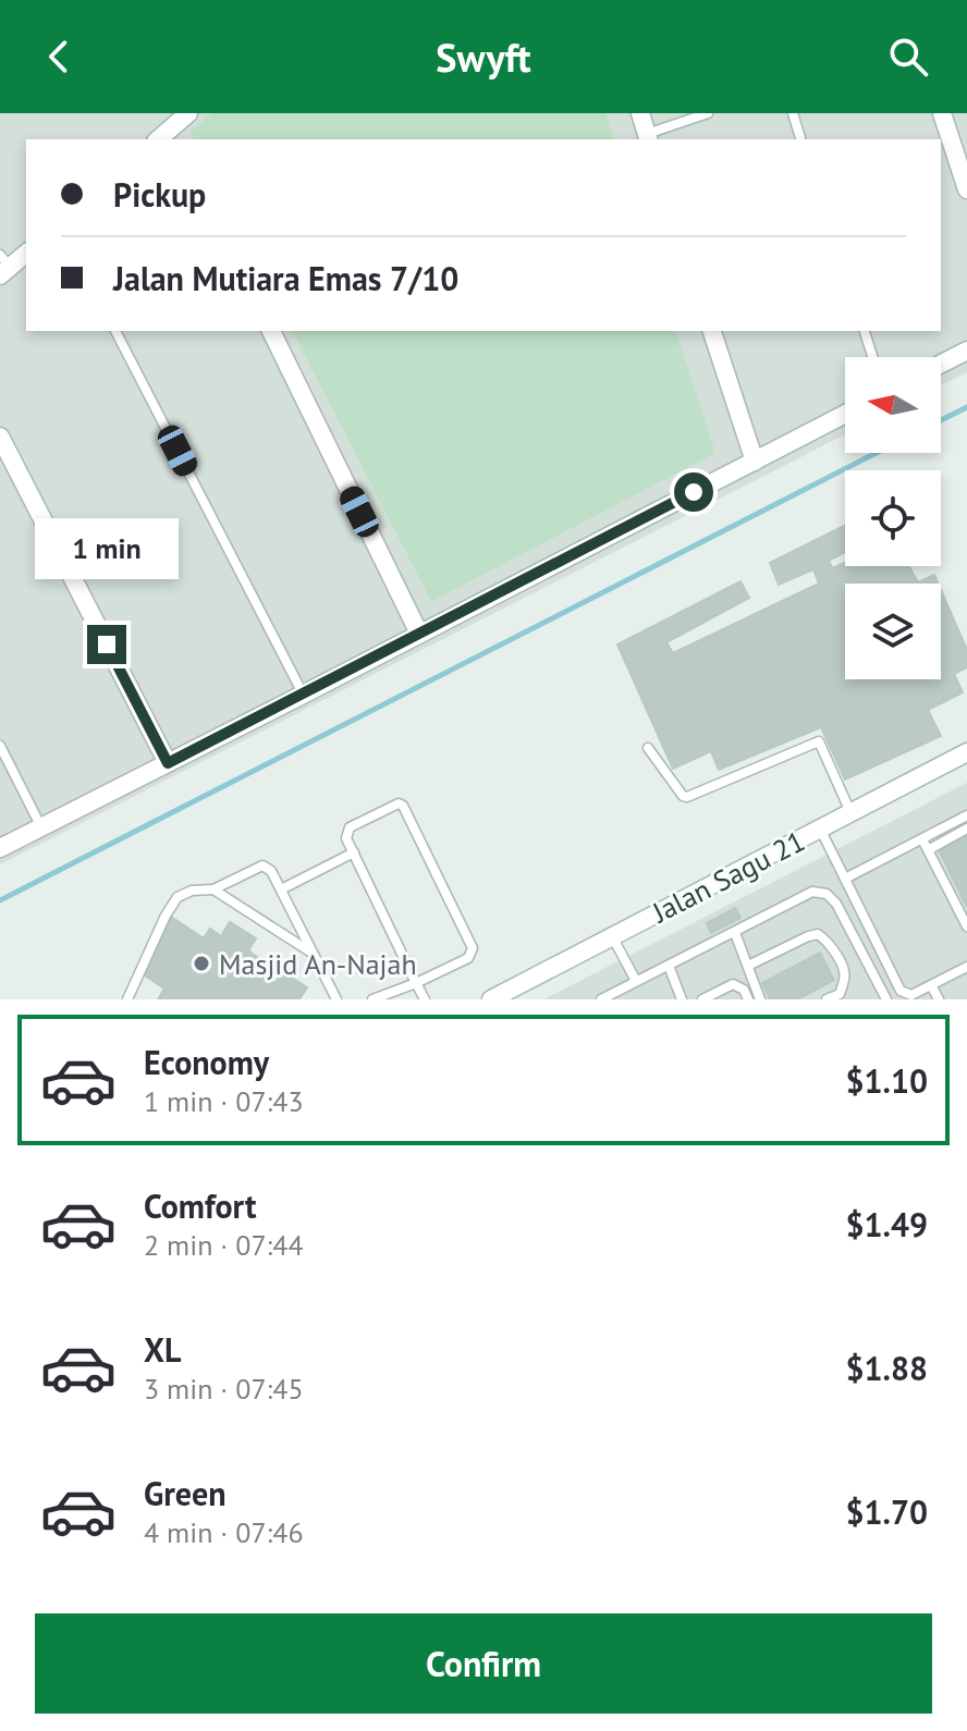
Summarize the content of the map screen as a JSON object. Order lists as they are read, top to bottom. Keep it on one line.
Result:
{"streets":{"street":["Jalan Sagu 21"]},"places":["Masjid An-Najah"],"north":"left","page":{"header":"Swyft","banner":["Pickup","Jalan Mutiara Emas 7/10"],"bubble":"1 min","list":[{"name":"Economy","note":"1 min · 07:43","value":"$1.10"},{"name":"Comfort","note":"2 min · 07:44","value":"$1.49"},{"name":"XL","note":"3 min · 07:45","value":"$1.88"},{"name":"Green","note":"4 min · 07:46","value":"$1.70"}],"buttons":"Confirm"}}
